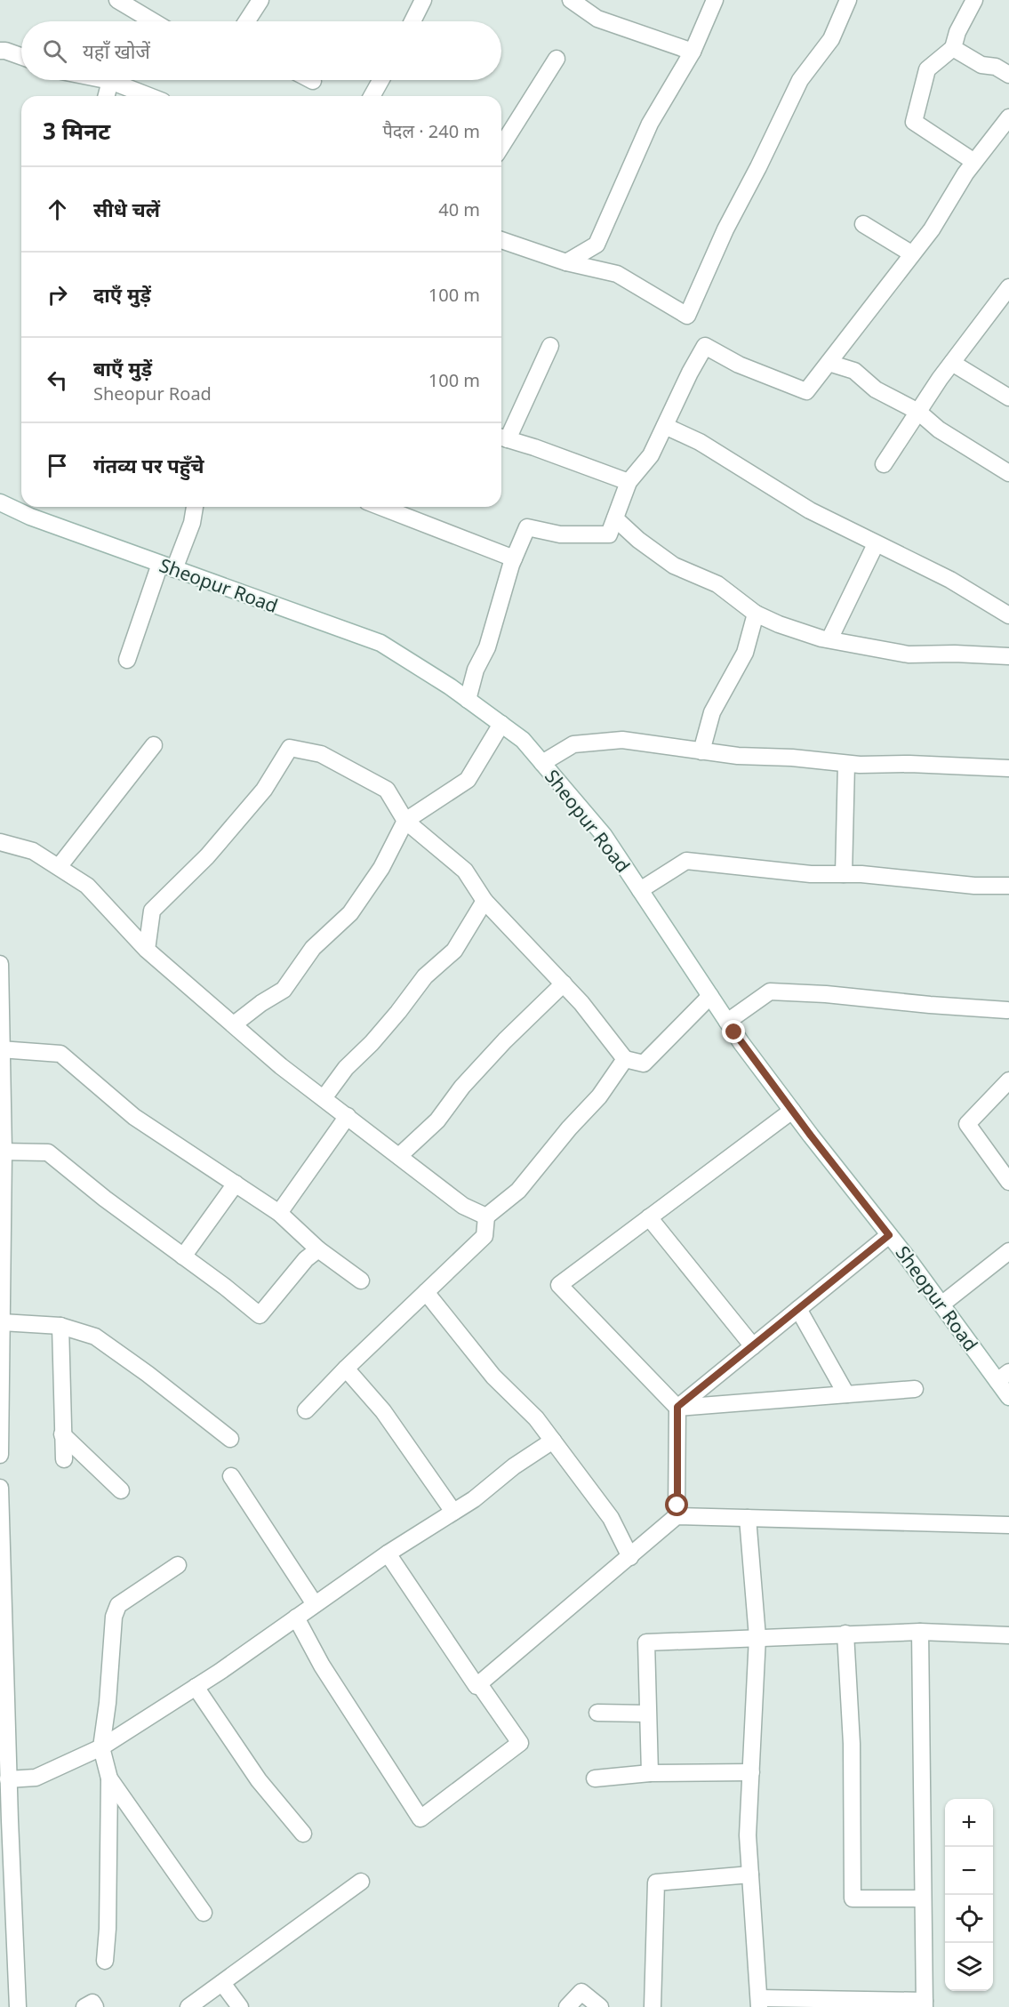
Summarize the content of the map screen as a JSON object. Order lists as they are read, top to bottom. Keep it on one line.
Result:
{"streets":{"street":["Sheopur Road"]},"page":{"search":"यहाँ खोजें","heading":["3 मिनट","पैदल · 240 m"],"list":[["सीधे चलें","40 m"],["दाएँ मुड़ें","100 m"],["बाएँ मुड़ें","Sheopur Road","100 m"],"गंतव्य पर पहुँचे"],"map_buttons":["+","−"]}}
